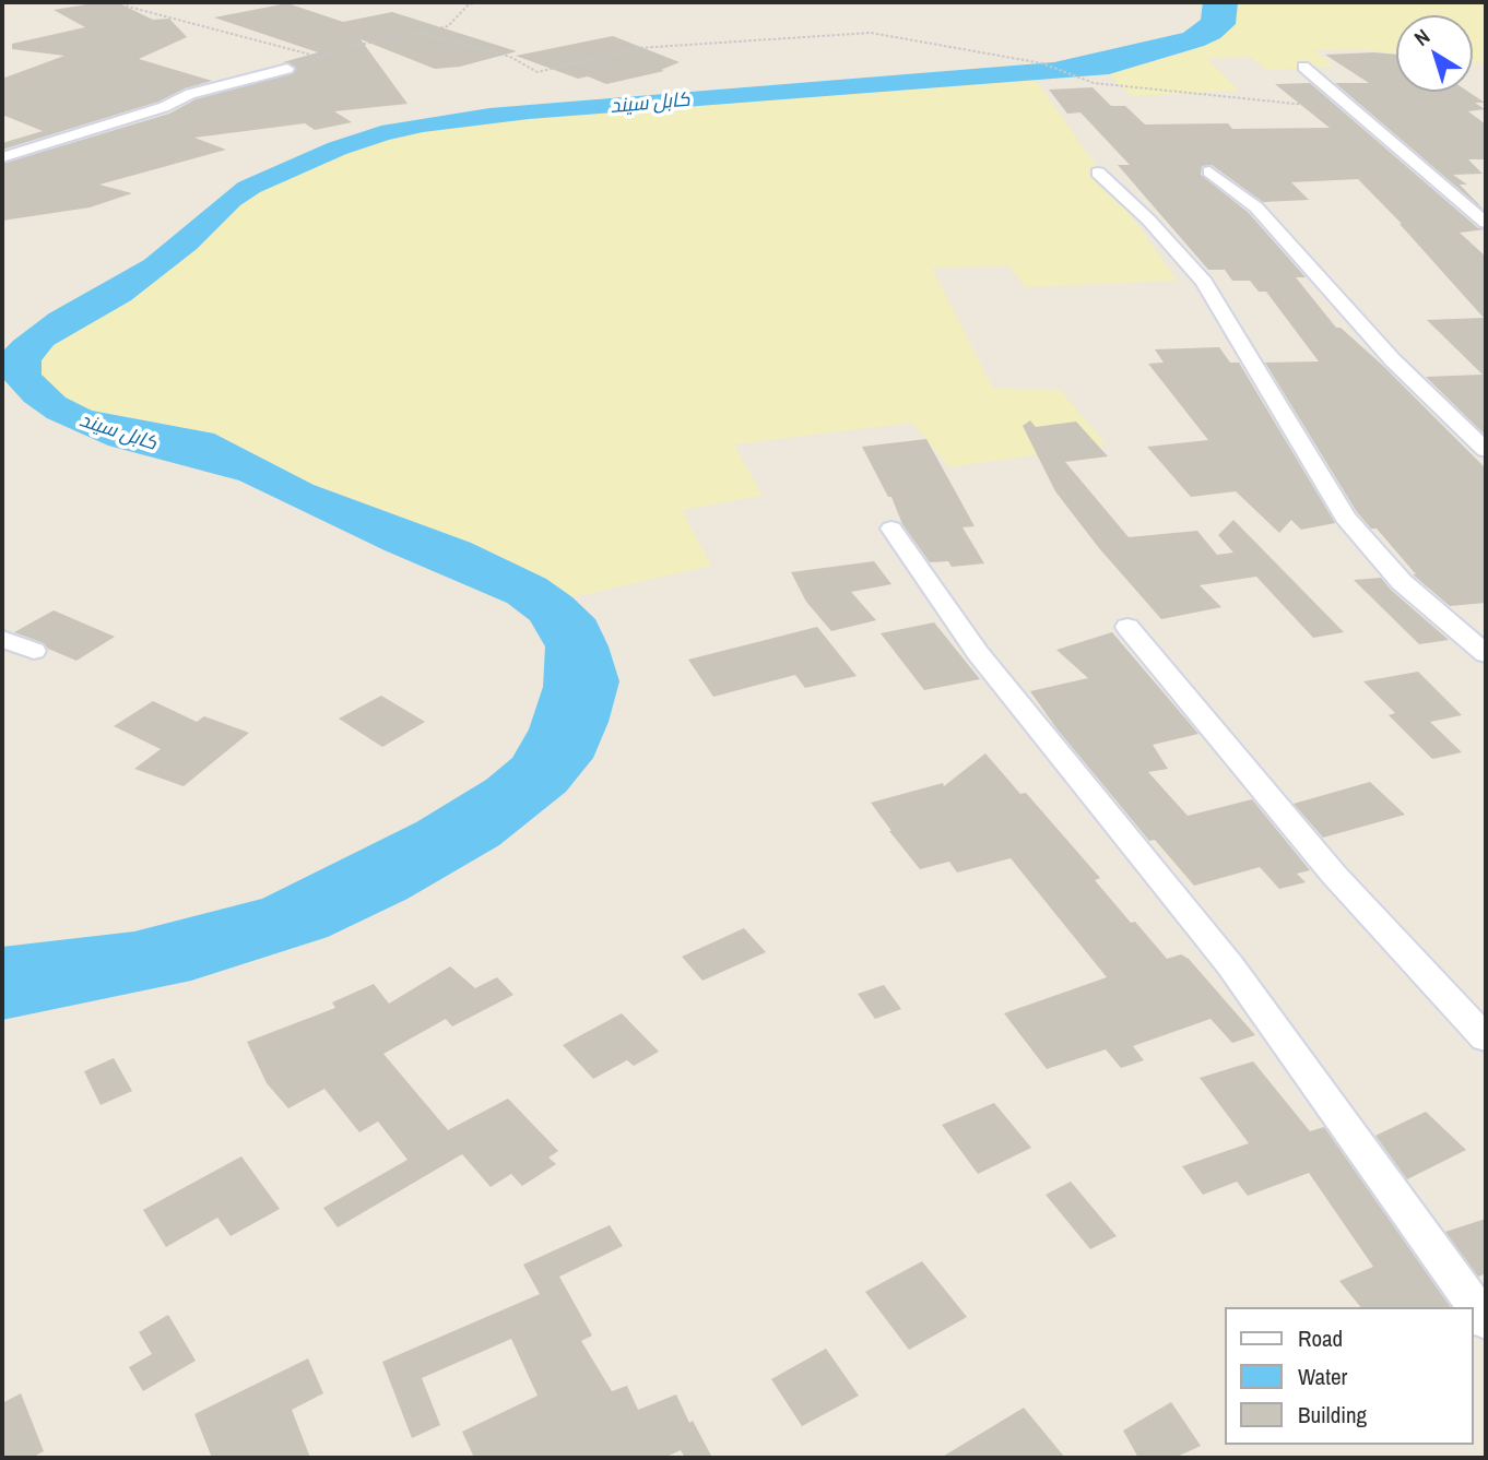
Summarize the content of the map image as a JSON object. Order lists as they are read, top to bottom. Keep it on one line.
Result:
{"water":["کابل سيند"],"legend":["Road","Water","Building"],"north":"top left"}
